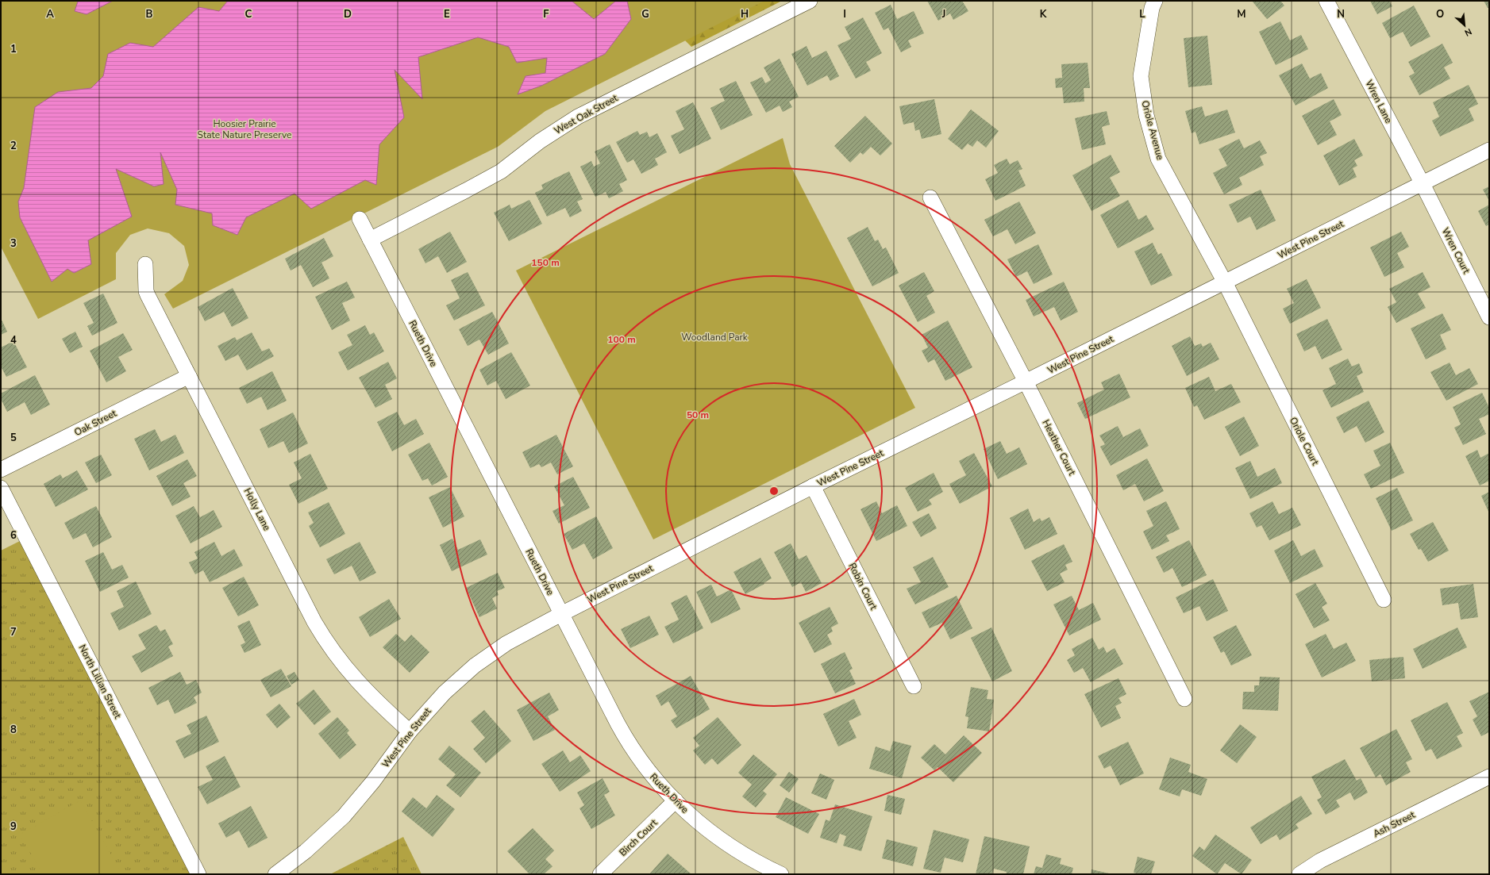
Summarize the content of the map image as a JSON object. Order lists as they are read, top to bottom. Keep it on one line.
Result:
{"streets":{"street":["Wren Lane","West Oak Street","Oriole Avenue","West Pine Street","Wren Court","Rueth Drive","Oak Street","Oriole Court","Heather Court","Holly Lane","Robin Court","North Lillian Street","Ash Street","Birch Court"]},"crossings":[["Wren Lane","West Pine Street"],["Wren Lane","Wren Court"],["West Oak Street","Rueth Drive"],["Oriole Avenue","West Pine Street"],["Oriole Avenue","Oriole Court"],["West Pine Street","Wren Court"],["West Pine Street","Rueth Drive"],["West Pine Street","Oriole Court"],["West Pine Street","Heather Court"],["West Pine Street","Holly Lane"],["West Pine Street","Robin Court"],["Rueth Drive","Birch Court"],["Oak Street","Holly Lane"]],"parks":["Hoosier Prairie State Nature Preserve","Woodland Park"],"north":"bottom right","grid":{"columns":["A","B","C","D","E","F","G","H","I","J","K","L","M","N","O"],"rows":["1","2","3","4","5","6","7","8","9"]},"rings":["150 m","100 m","50 m"]}
